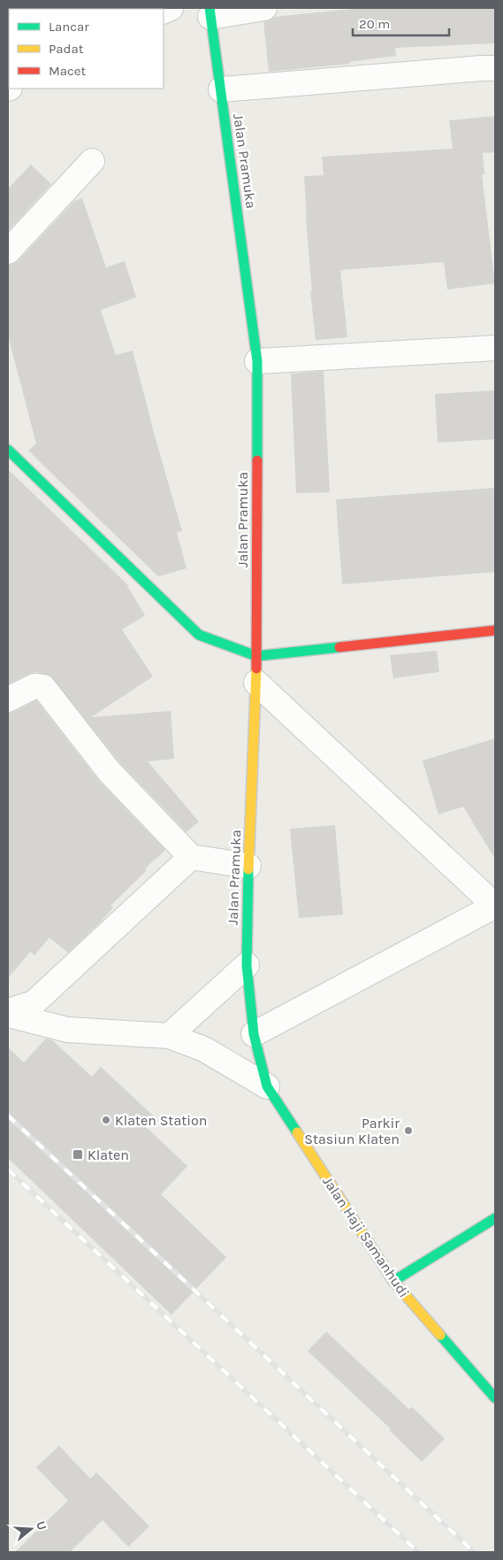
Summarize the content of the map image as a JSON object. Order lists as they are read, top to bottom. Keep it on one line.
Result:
{"streets":{"street":["Jalan Pramuka","Jalan Haji Samanhudi"]},"crossings":[["Jalan Pramuka","Jalan Haji Samanhudi"]],"places":{"other":["Klaten Station","Parkir Stasiun Klaten"],"transit":["Klaten"]},"legend":["Lancar","Padat","Macet"],"scale_bar":"20 m","north":"right"}
